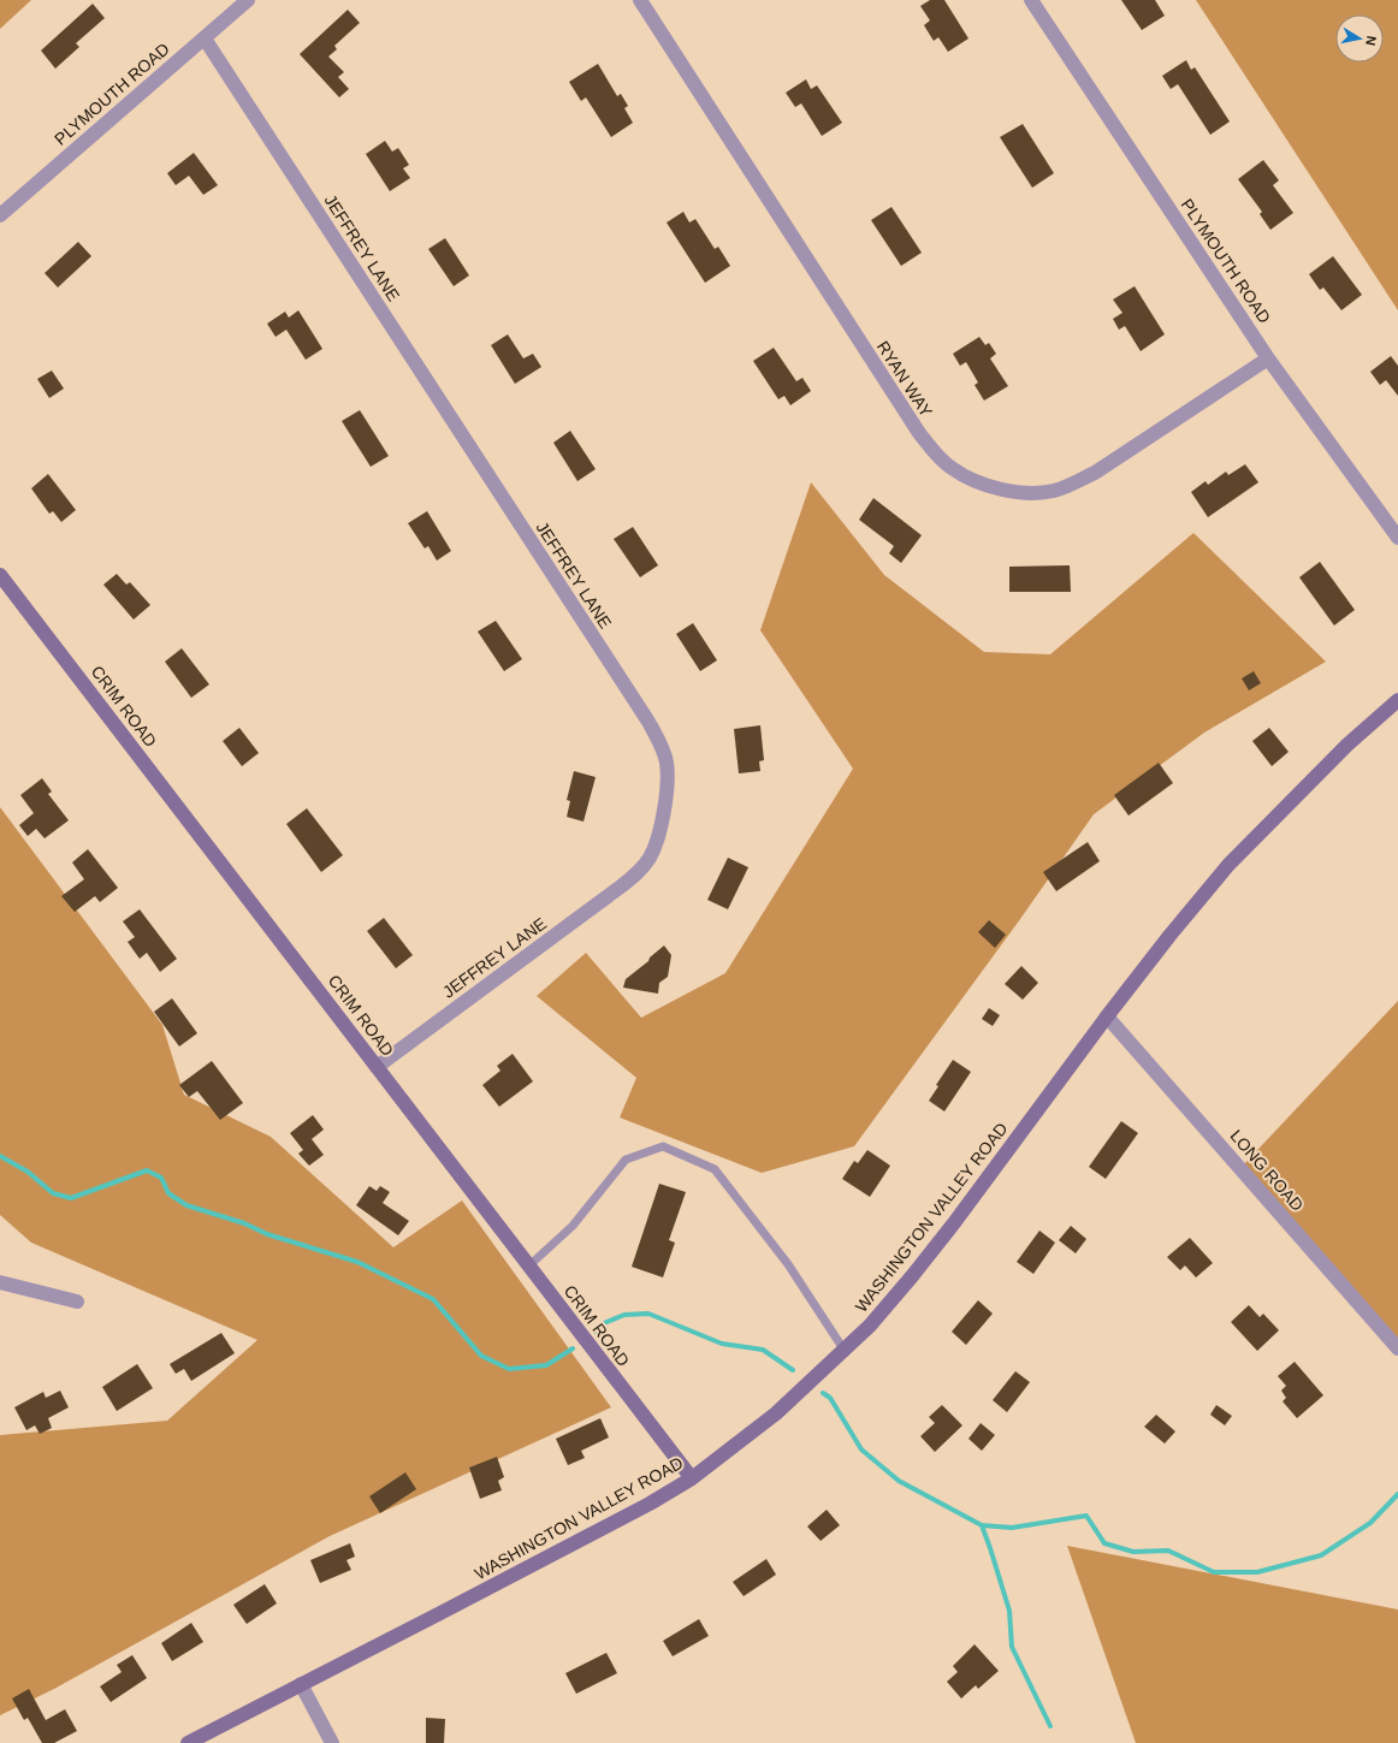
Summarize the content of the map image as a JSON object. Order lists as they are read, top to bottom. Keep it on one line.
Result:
{"streets":{"street":["PLYMOUTH ROAD","JEFFREY LANE","RYAN WAY","CRIM ROAD","LONG ROAD","WASHINGTON VALLEY ROAD"]},"crossings":[["PLYMOUTH ROAD","JEFFREY LANE"],["PLYMOUTH ROAD","RYAN WAY"],["JEFFREY LANE","CRIM ROAD"],["CRIM ROAD","WASHINGTON VALLEY ROAD"],["LONG ROAD","WASHINGTON VALLEY ROAD"]],"north":"right"}
